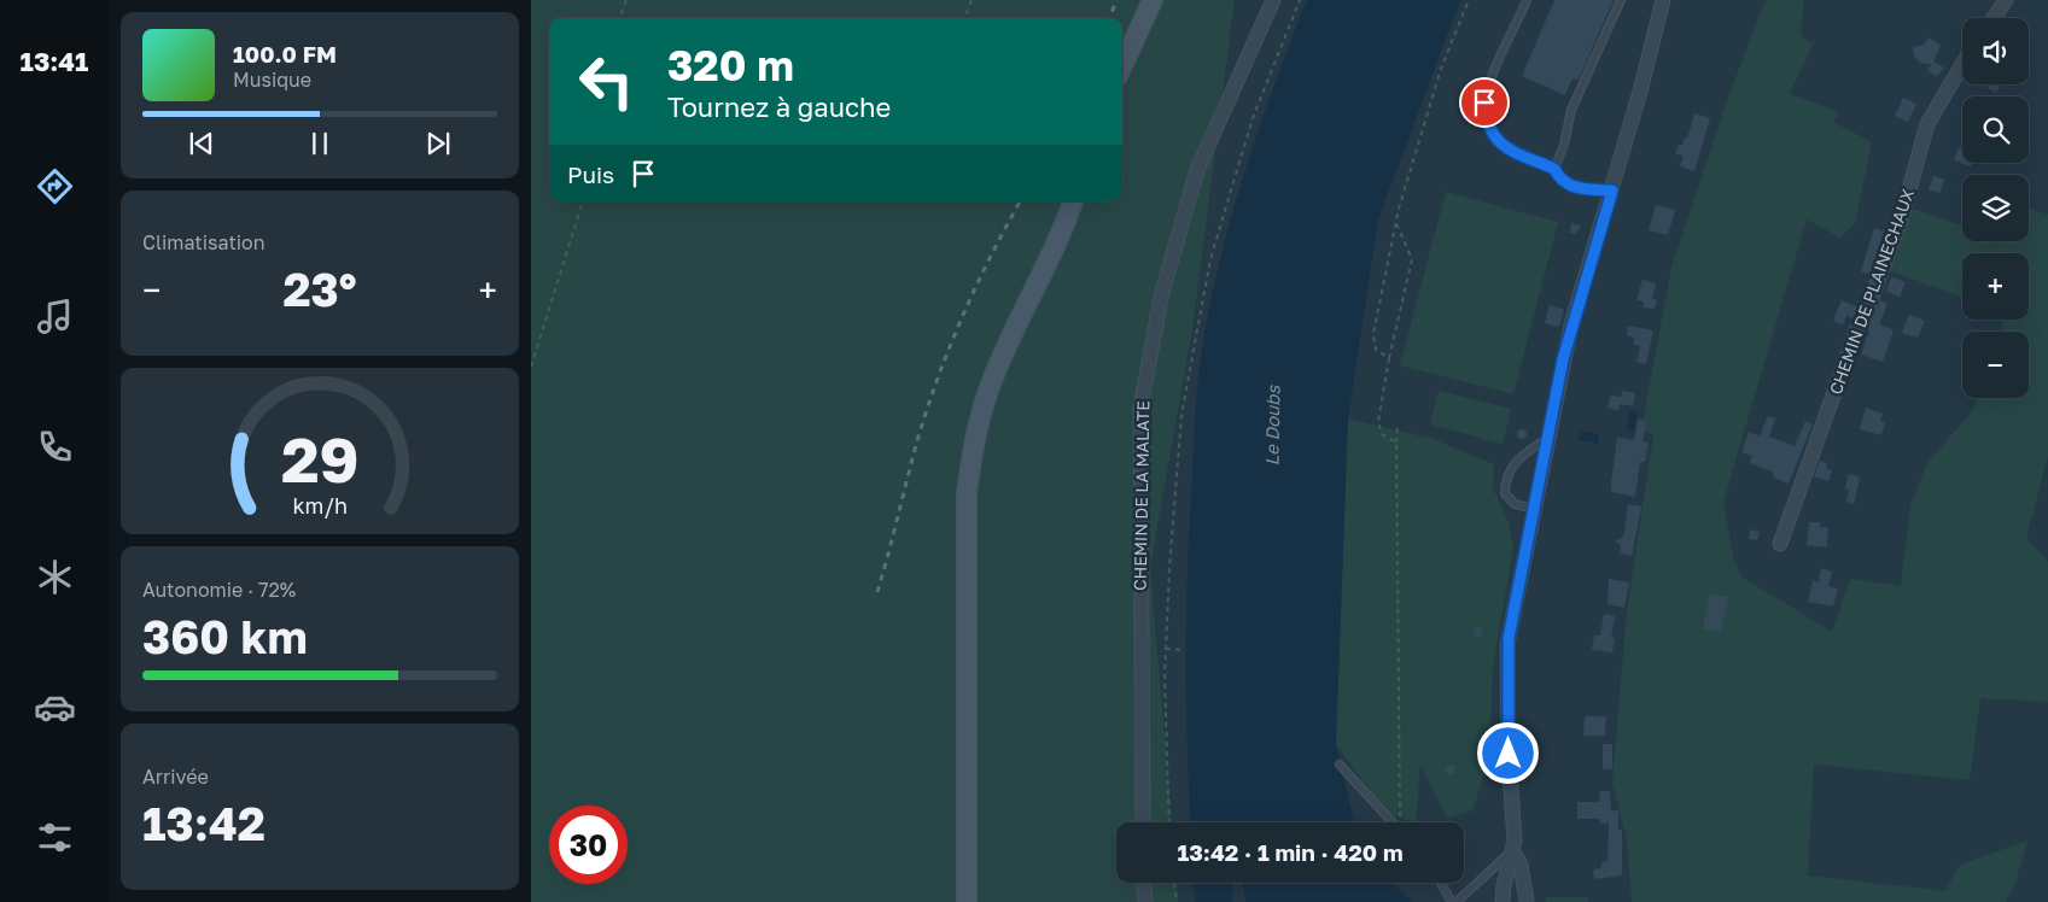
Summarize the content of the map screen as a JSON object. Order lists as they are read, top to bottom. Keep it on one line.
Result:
{"streets":{"street":["CHEMIN DE PLAINECHAUX","CHEMIN DE LA MALATE"]},"water":["Le Doubs"],"page":{"tabs":"13:41","map_buttons":["+","−"],"turn":["320 m","Tournez à gauche"],"song":["100.0 FM","Musique"],"then":"Puis","tile":["Climatisation",["Autonomie · 72%","360 km"],["Arrivée","13:42"]],"heat":["−","23°","+"],"limit":"30","trip":"13:42 · 1 min · 420 m","gauge":["29","km/h"]}}
